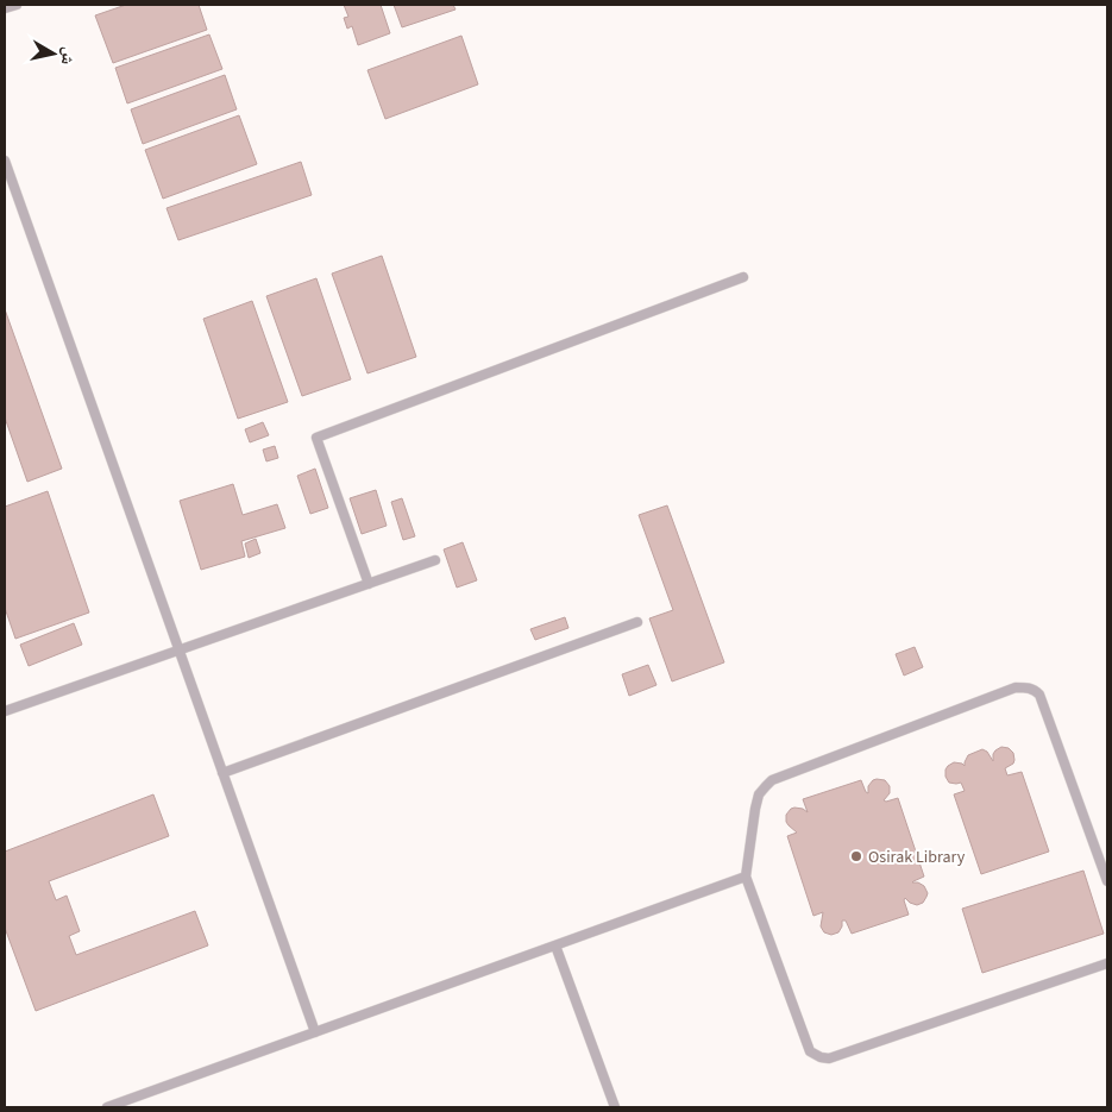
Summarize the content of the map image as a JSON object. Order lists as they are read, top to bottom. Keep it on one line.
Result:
{"places":["Osirak Library"],"north":"right"}
